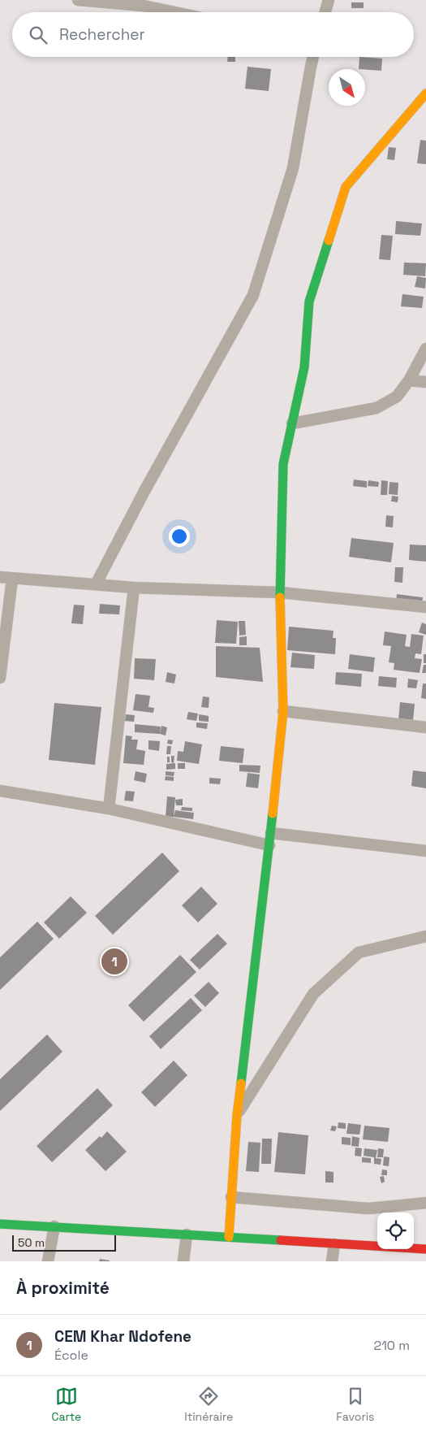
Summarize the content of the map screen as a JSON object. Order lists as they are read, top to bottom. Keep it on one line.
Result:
{"scale_bar":"50 m","north":"bottom right","page":{"search":"Rechercher","pins":"1","scale":"50 m","heading":"À proximité","list":[{"mark":"1","name":"CEM Khar Ndofene","note":"École","value":"210 m"}],"nav":["Carte","Itinéraire","Favoris"]}}
